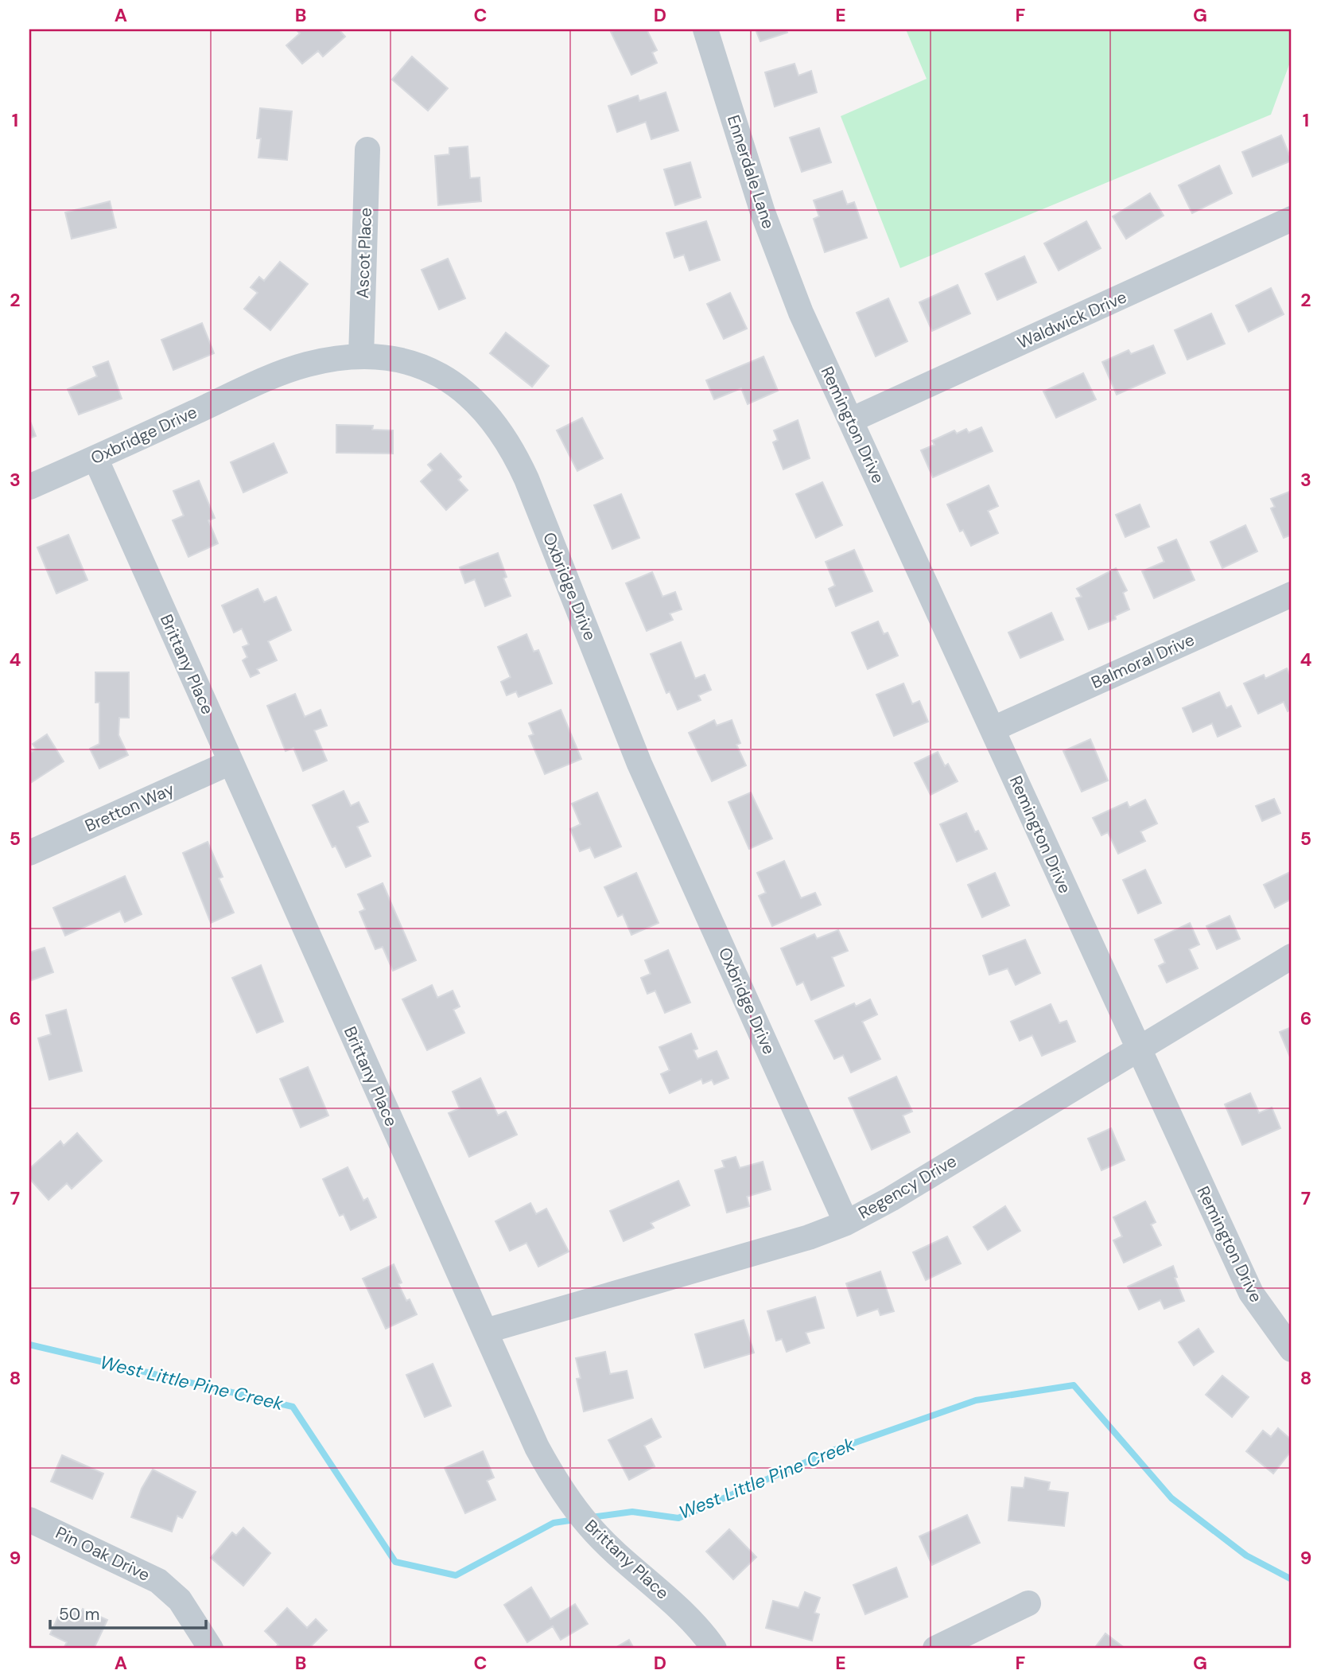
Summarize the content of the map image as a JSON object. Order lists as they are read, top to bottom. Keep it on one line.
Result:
{"streets":{"street":["Ennerdale Lane","Ascot Place","Waldwick Drive","Remington Drive","Oxbridge Drive","Balmoral Drive","Brittany Place","Bretton Way","Regency Drive","Pin Oak Drive"]},"crossings":[["Ennerdale Lane","Remington Drive"],["Ascot Place","Oxbridge Drive"],["Waldwick Drive","Remington Drive"],["Remington Drive","Balmoral Drive"],["Remington Drive","Regency Drive"],["Oxbridge Drive","Brittany Place"],["Oxbridge Drive","Regency Drive"],["Brittany Place","Bretton Way"],["Brittany Place","Regency Drive"]],"water":["West Little Pine Creek"],"scale_bar":"50 m","grid":{"columns":["A","B","C","D","E","F","G"],"rows":["1","2","3","4","5","6","7","8","9"]}}
